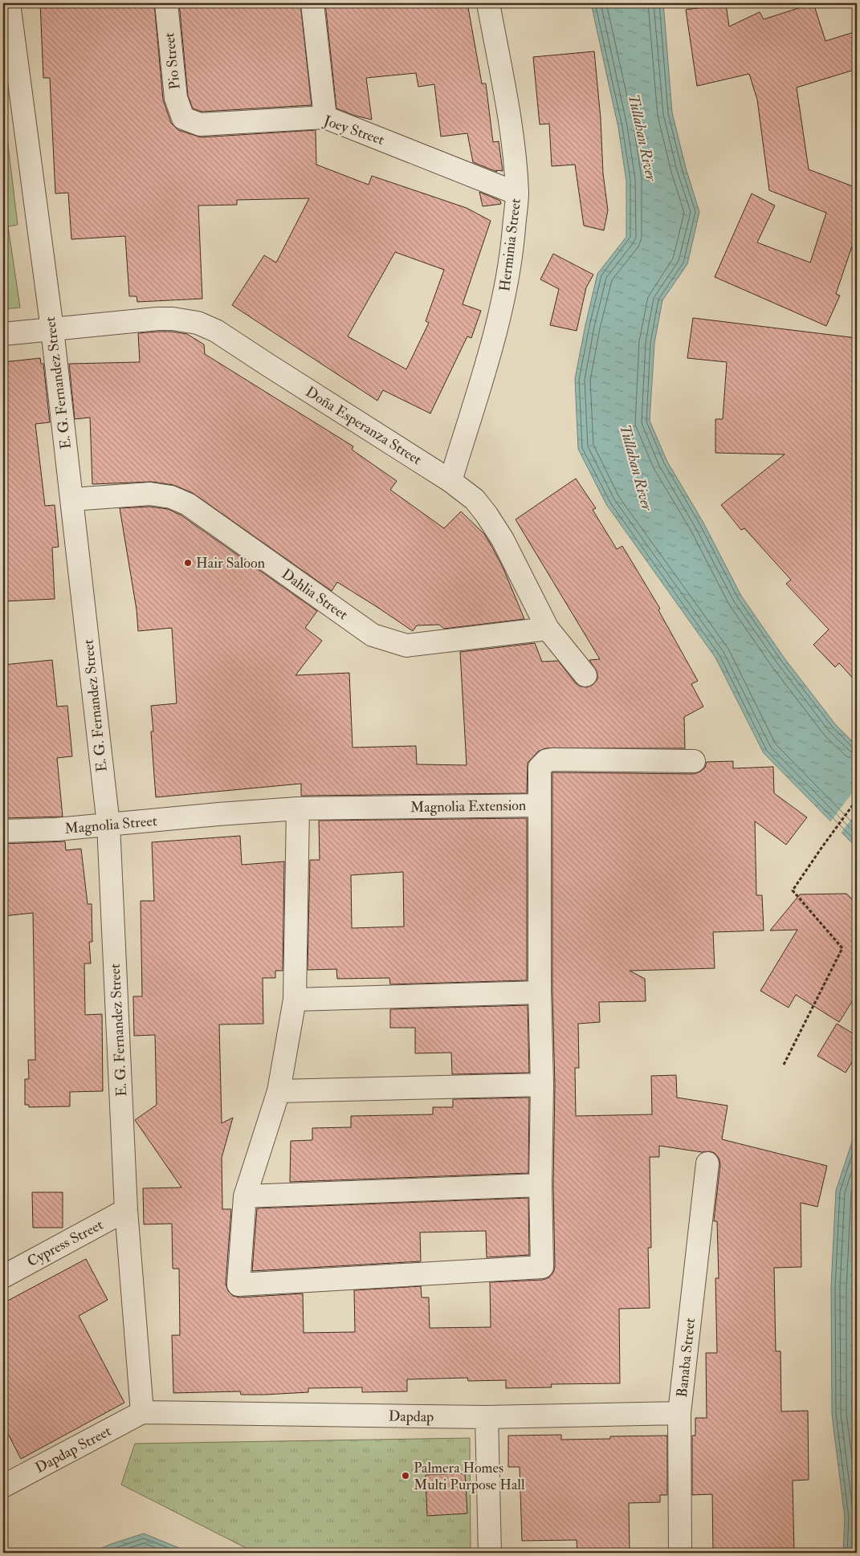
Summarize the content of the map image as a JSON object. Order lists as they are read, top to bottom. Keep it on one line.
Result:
{"streets":{"street":["Pio Street","Joey Street","Herminia Street","E. G. Fernandez Street","Doña Esperanza Street","Dahlia Street","Magnolia Extension","Magnolia Street","Cypress Street","Banaba Street","Dapdap","Dapdap Street"]},"crossings":[["Pio Street","Joey Street"],["Joey Street","Herminia Street"],["Herminia Street","Doña Esperanza Street"],["E. G. Fernandez Street","Doña Esperanza Street"],["E. G. Fernandez Street","Dahlia Street"],["E. G. Fernandez Street","Magnolia Street"],["E. G. Fernandez Street","Cypress Street"],["E. G. Fernandez Street","Dapdap"],["E. G. Fernandez Street","Dapdap Street"],["Doña Esperanza Street","Dahlia Street"],["Magnolia Extension","Magnolia Street"],["Banaba Street","Dapdap"],["Dapdap","Dapdap Street"]],"water":["Tullahan River"],"places":["Hair Saloon","Palmera Homes Multi Purpose Hall"]}
